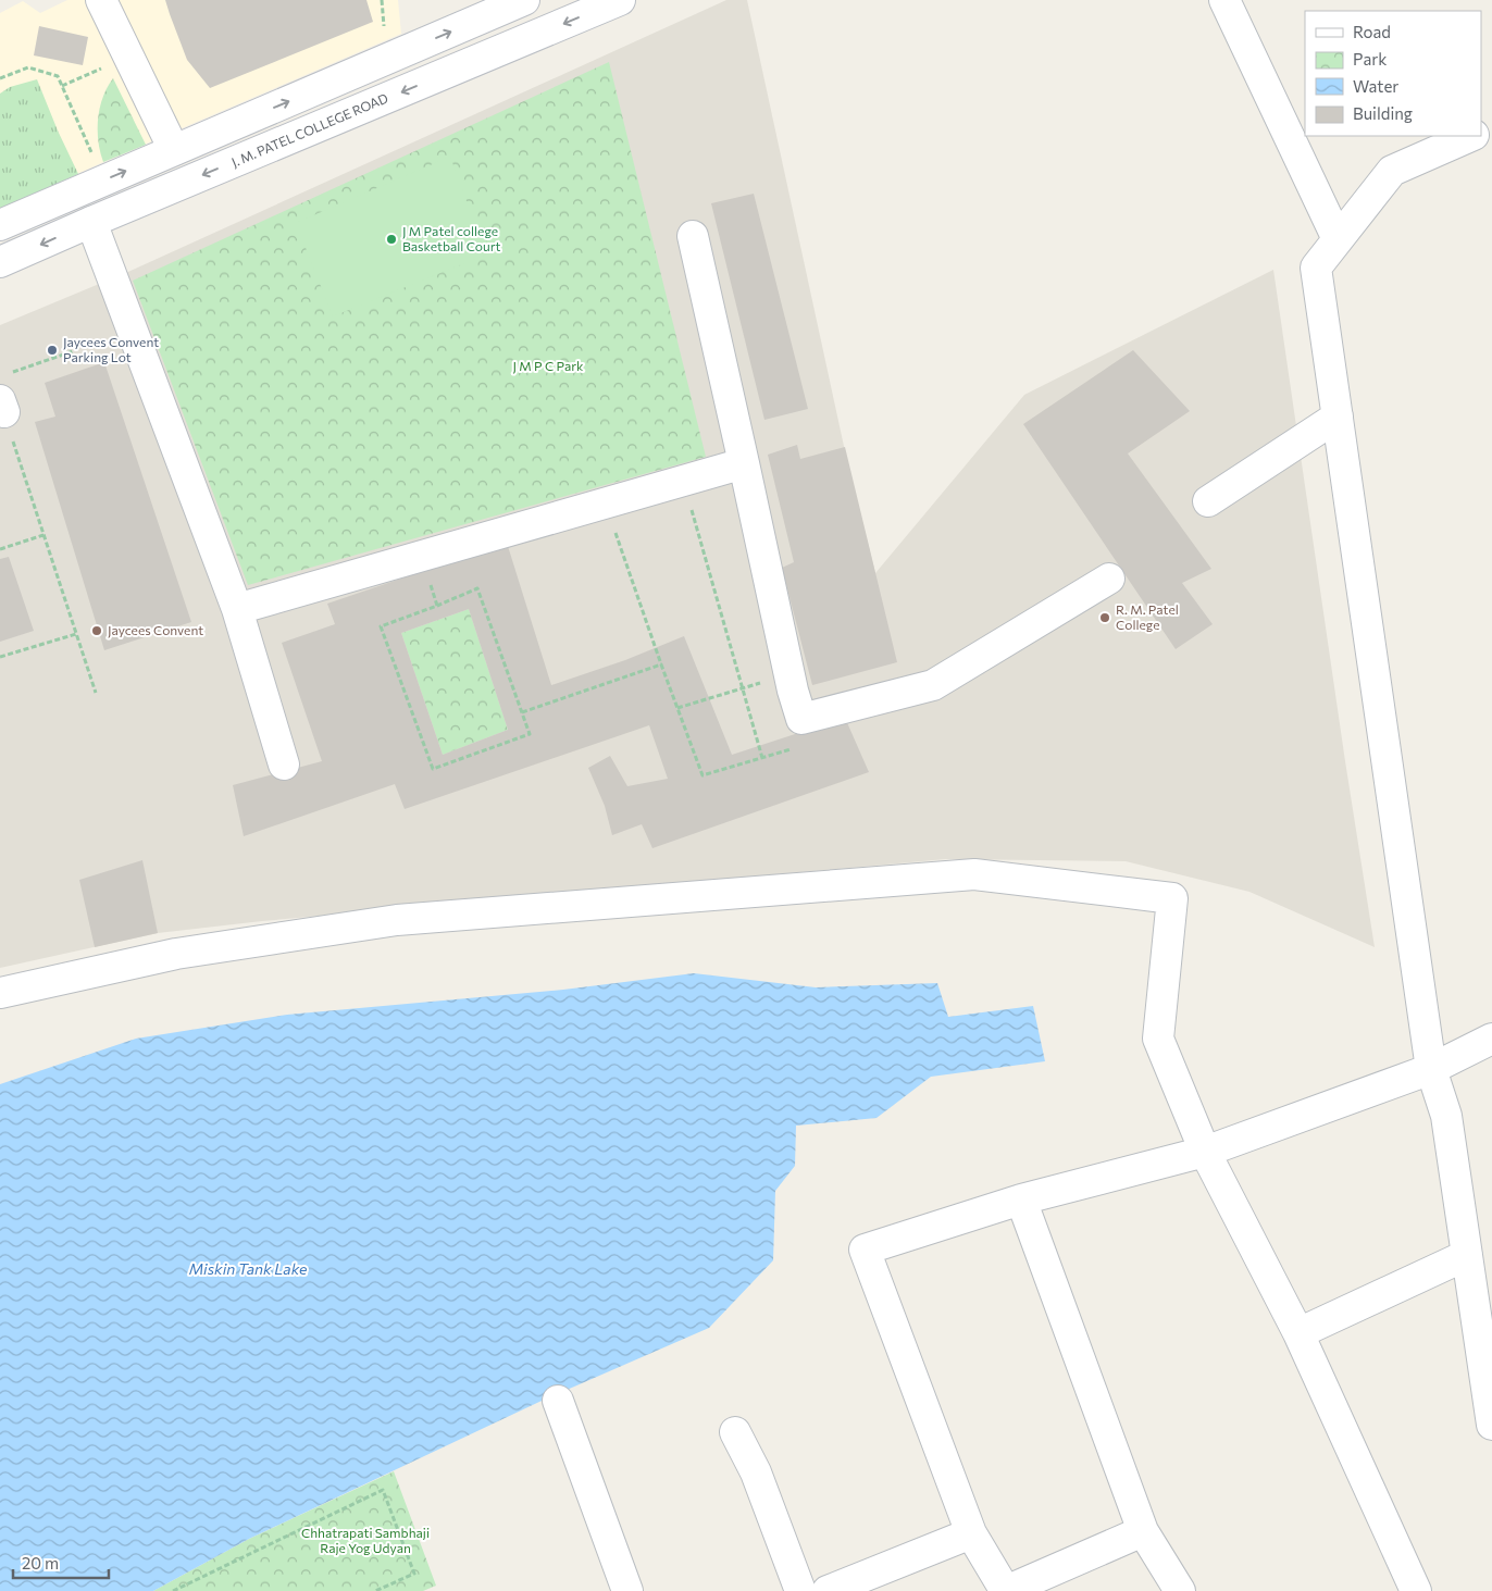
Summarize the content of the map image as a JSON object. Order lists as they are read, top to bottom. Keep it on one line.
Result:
{"streets":{"street":["J. M. PATEL COLLEGE ROAD"]},"water":["Miskin Tank Lake"],"parks":["J M P C Park","Chhatrapati Sambhaji Raje Yog Udyan"],"places":["J M Patel college Basketball Court","Jaycees Convent Parking Lot","R. M. Patel College","Jaycees Convent"],"legend":["Road","Park","Water","Building"],"scale_bar":"20 m"}
